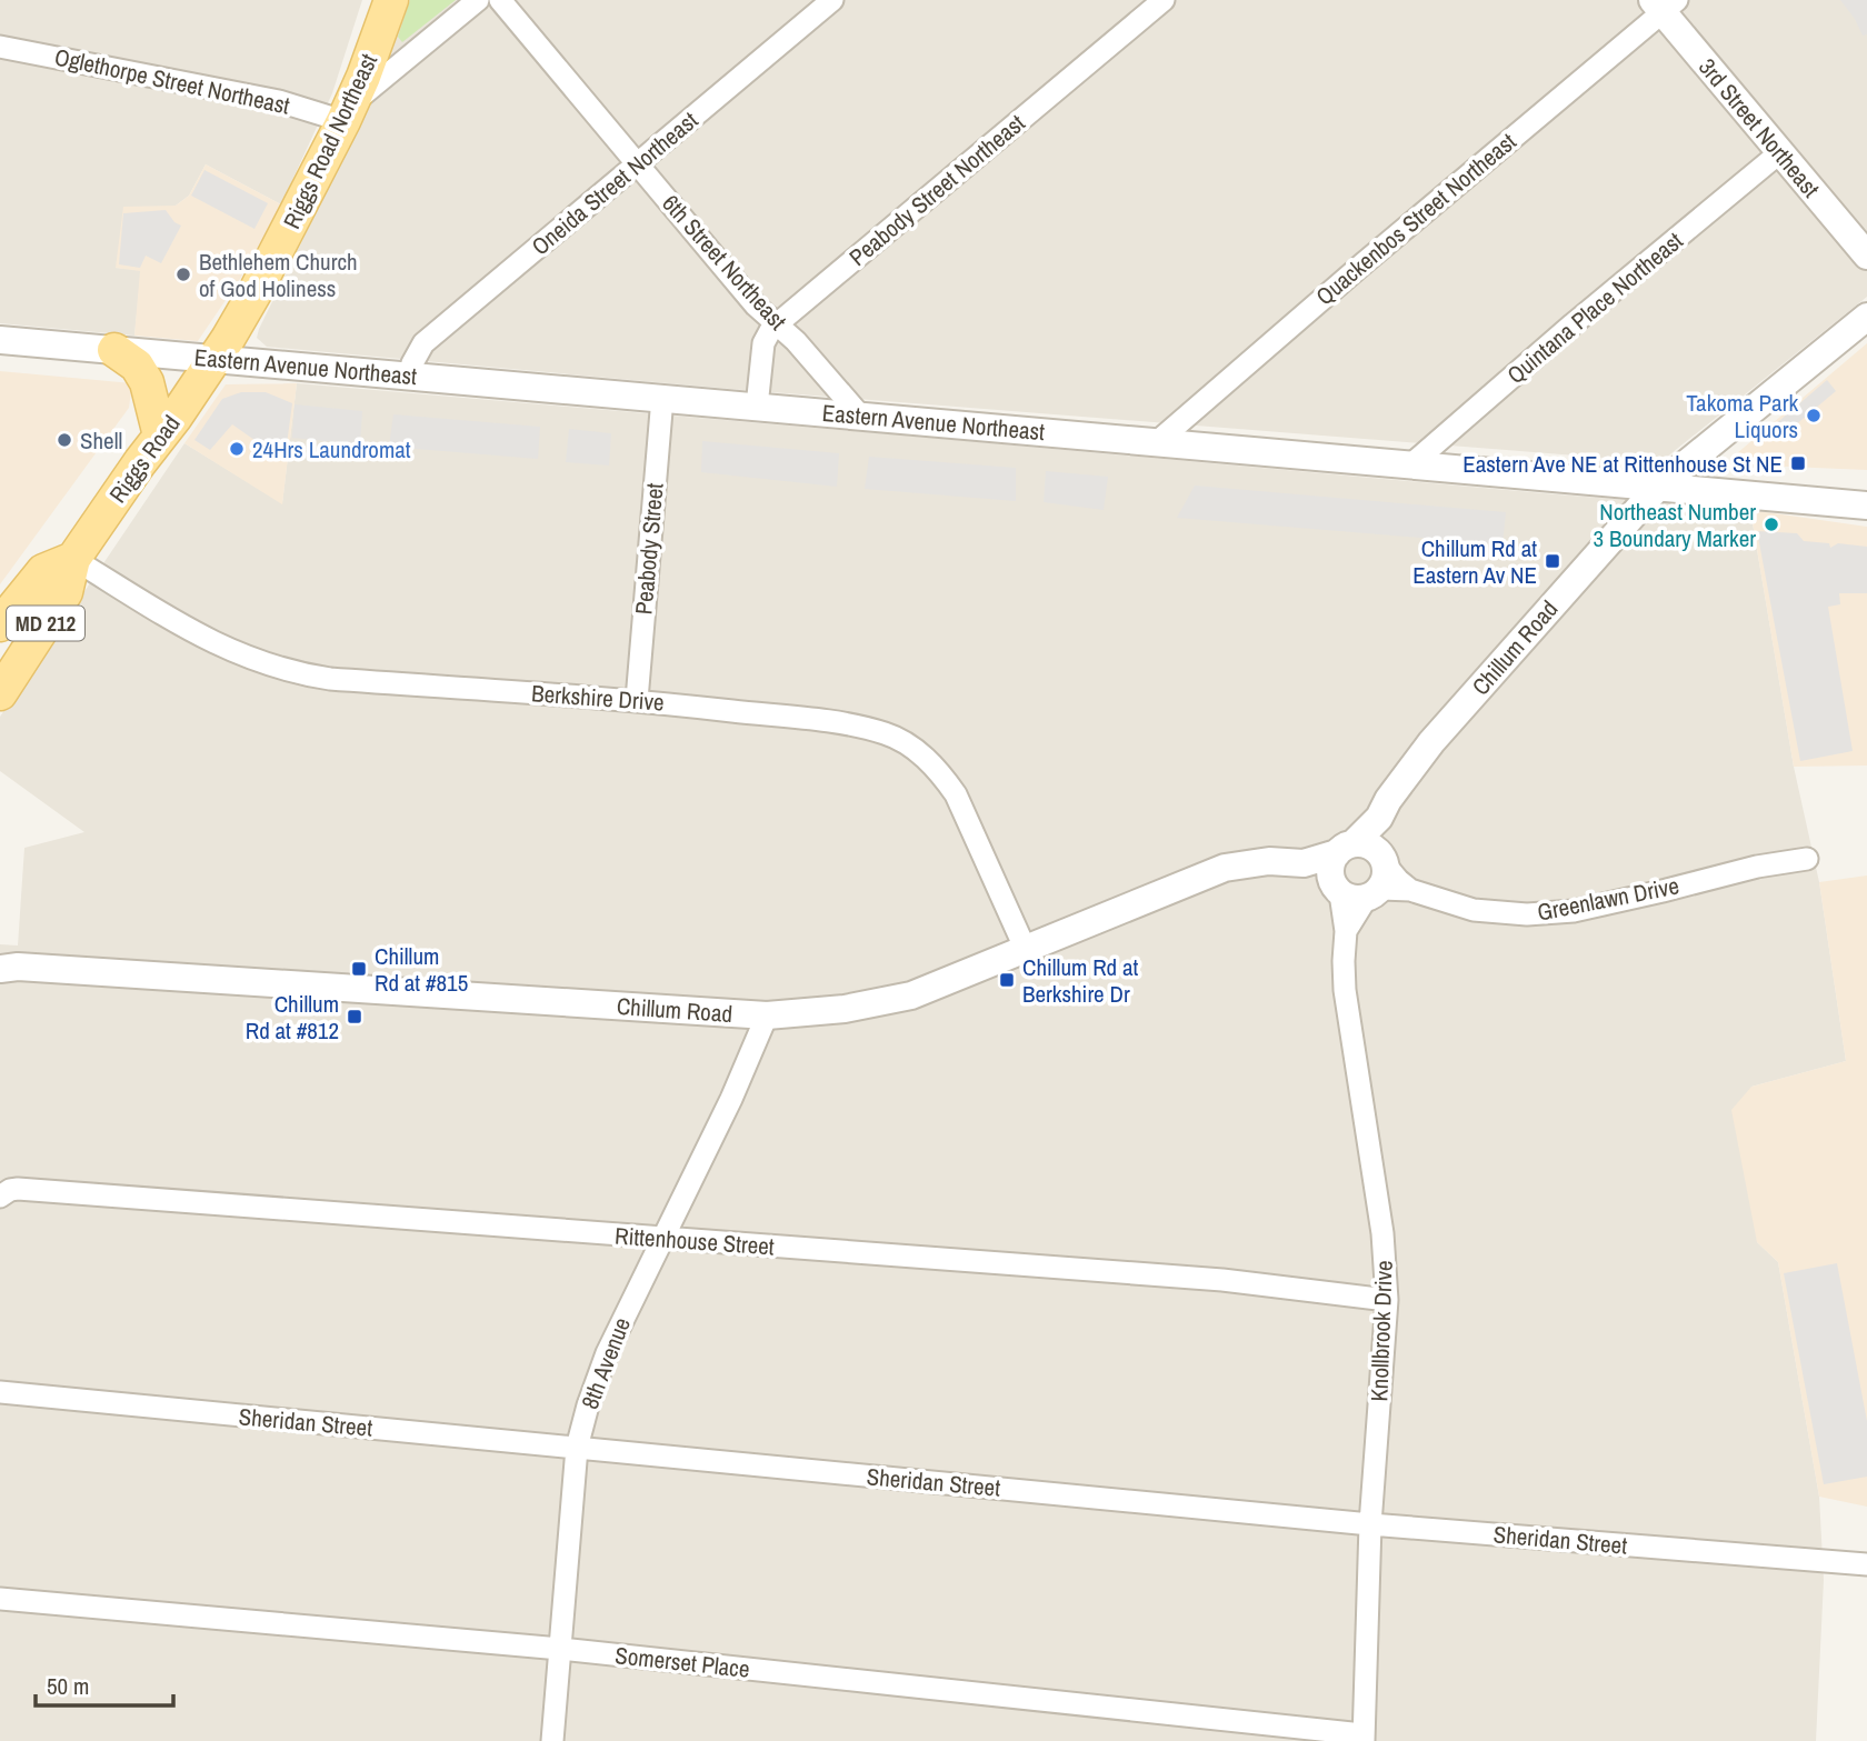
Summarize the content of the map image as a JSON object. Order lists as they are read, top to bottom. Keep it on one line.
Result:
{"streets":{"main road":["Riggs Road Northeast","Riggs Road","MD 212"],"street":["Oglethorpe Street Northeast","3rd Street Northeast","Oneida Street Northeast","Peabody Street Northeast","Quackenbos Street Northeast","6th Street Northeast","Quintana Place Northeast","Eastern Avenue Northeast","Peabody Street","Chillum Road","Berkshire Drive","Greenlawn Drive","Rittenhouse Street","Knollbrook Drive","8th Avenue","Sheridan Street","Somerset Place"]},"crossings":[["Oglethorpe Street Northeast","Riggs Road Northeast"],["3rd Street Northeast","Quackenbos Street Northeast"],["3rd Street Northeast","Quintana Place Northeast"],["Riggs Road Northeast","Eastern Avenue Northeast"],["Riggs Road Northeast","Riggs Road"],["Oneida Street Northeast","6th Street Northeast"],["Oneida Street Northeast","Eastern Avenue Northeast"],["Peabody Street Northeast","6th Street Northeast"],["Peabody Street Northeast","Eastern Avenue Northeast"],["Quackenbos Street Northeast","Eastern Avenue Northeast"],["6th Street Northeast","Eastern Avenue Northeast"],["Quintana Place Northeast","Eastern Avenue Northeast"],["Eastern Avenue Northeast","Riggs Road"],["Eastern Avenue Northeast","Peabody Street"],["Eastern Avenue Northeast","Chillum Road"],["Riggs Road","Berkshire Drive"],["Peabody Street","Berkshire Drive"],["Chillum Road","Berkshire Drive"],["Chillum Road","8th Avenue"],["Greenlawn Drive","Knollbrook Drive"],["Rittenhouse Street","Knollbrook Drive"],["Rittenhouse Street","8th Avenue"],["Knollbrook Drive","Sheridan Street"],["Knollbrook Drive","Somerset Place"],["8th Avenue","Sheridan Street"],["8th Avenue","Somerset Place"]],"places":{"other":["Bethlehem Church of God Holiness","Takoma Park Liquors","Shell","24Hrs Laundromat","Northeast Number 3 Boundary Marker"],"transit":["Eastern Ave NE at Rittenhouse St NE","Chillum Rd at Eastern Av NE","Chillum Rd at #815","Chillum Rd at Berkshire Dr","Chillum Rd at #812"]},"scale_bar":"50 m"}
